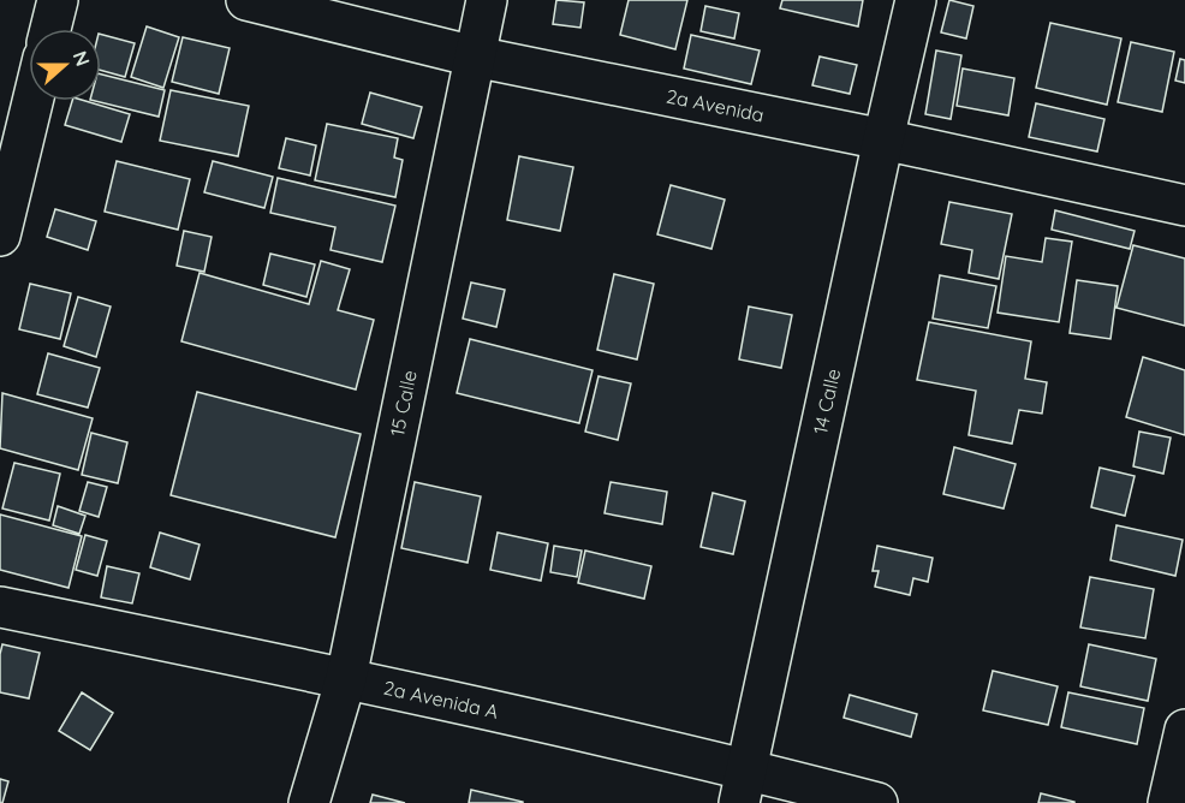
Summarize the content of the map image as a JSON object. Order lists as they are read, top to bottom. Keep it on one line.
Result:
{"streets":{"street":["2a Avenida","14 Calle","15 Calle","2a Avenida A"]},"crossings":[["2a Avenida","14 Calle"],["2a Avenida","15 Calle"],["14 Calle","2a Avenida A"],["15 Calle","2a Avenida A"]],"north":"right"}
